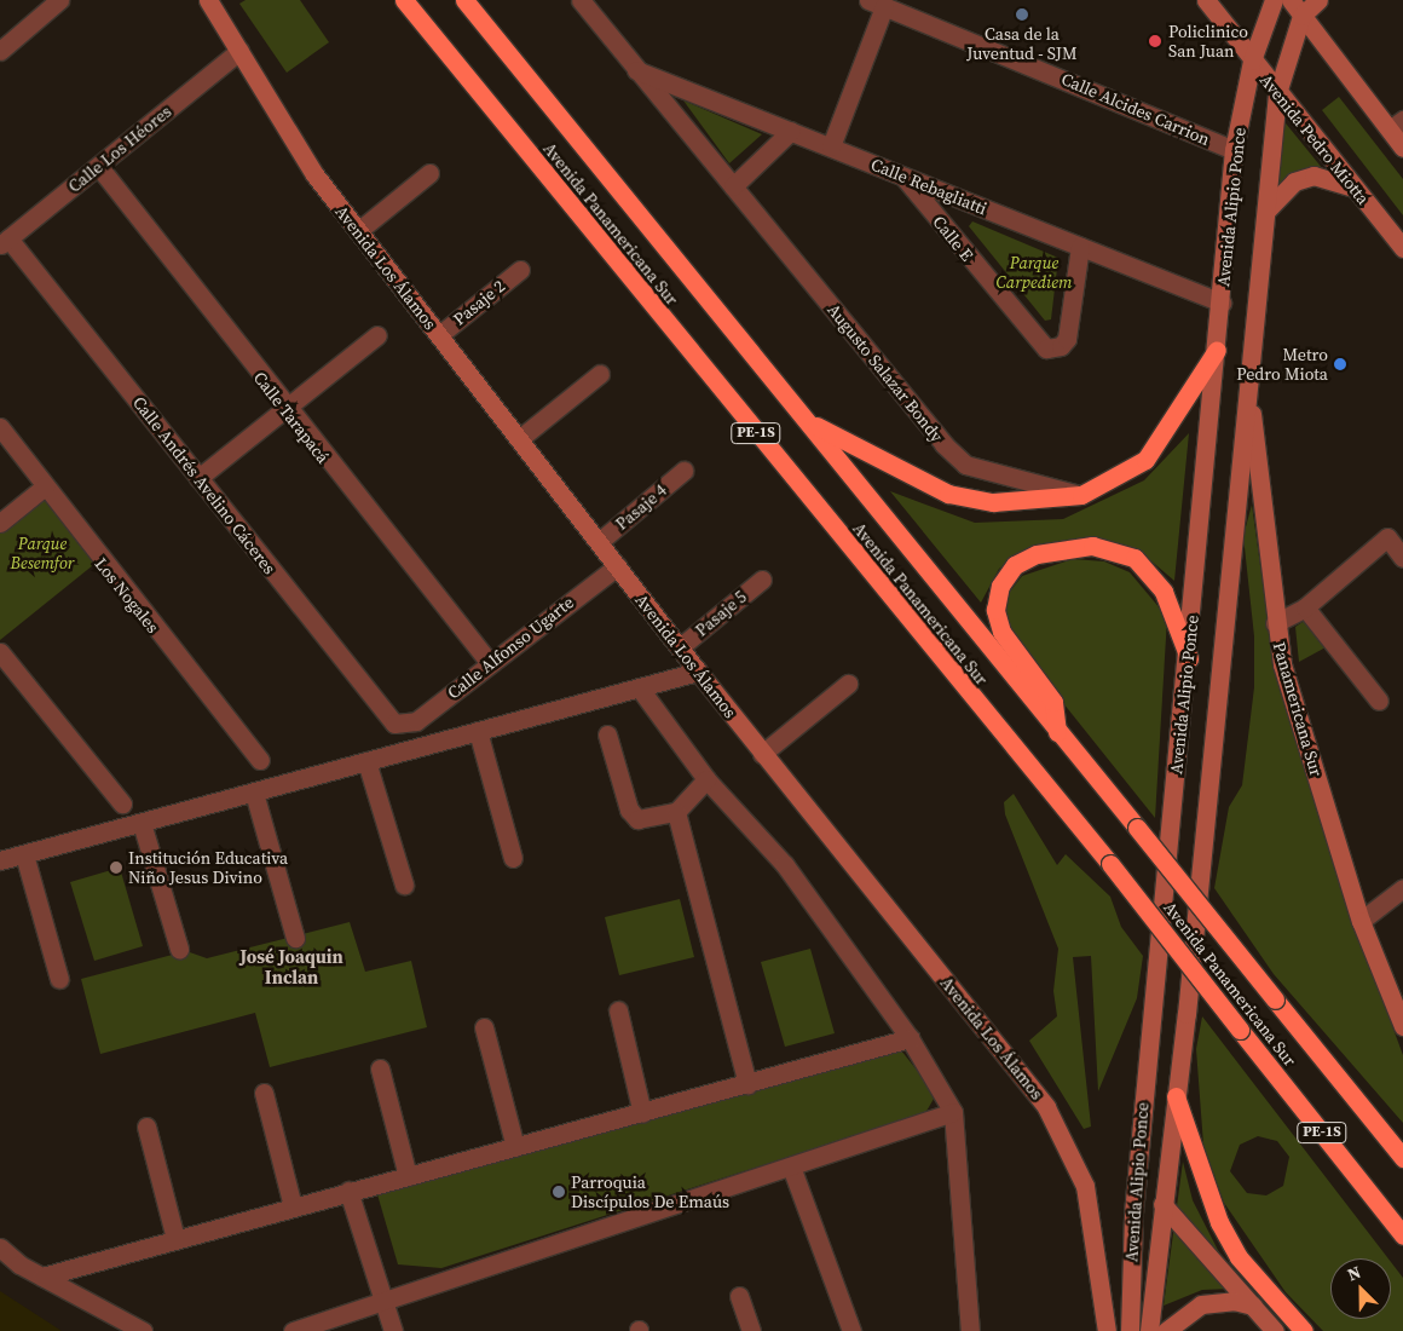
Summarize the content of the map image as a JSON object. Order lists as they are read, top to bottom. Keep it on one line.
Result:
{"streets":{"highway":["Avenida Panamericana Sur","PE-1S"],"main road":["Avenida Pedro Miotta","Avenida Alipio Ponce","Avenida Los Álamos","Panamericana Sur"],"street":["Calle Alcides Carrion","Calle Los Héores","Calle Rebagliatti","Calle E","Pasaje 2","Augusto Salazar Bondy","Calle Tarapacá","Calle Andrés Avelino Cáceres","Pasaje 4","Los Nogales","Pasaje 5","Calle Alfonso Ugarte"]},"crossings":[["Calle Alcides Carrion","Avenida Alipio Ponce"],["Avenida Pedro Miotta","Avenida Alipio Ponce"],["Calle Los Héores","Avenida Los Álamos"],["Calle Los Héores","Calle Tarapacá"],["Calle Los Héores","Calle Andrés Avelino Cáceres"],["Calle Rebagliatti","Avenida Alipio Ponce"],["Calle Rebagliatti","Calle E"],["Calle Rebagliatti","Augusto Salazar Bondy"],["Avenida Alipio Ponce","Panamericana Sur"],["Avenida Los Álamos","Pasaje 2"],["Avenida Los Álamos","Pasaje 4"],["Avenida Los Álamos","Pasaje 5"],["Avenida Los Álamos","Calle Alfonso Ugarte"],["Calle Tarapacá","Calle Alfonso Ugarte"],["Calle Andrés Avelino Cáceres","Calle Alfonso Ugarte"]],"districts":["José Joaquin Inclan"],"parks":["Parque Carpediem","Parque Besemfor"],"places":["Casa de la Juventud - SJM","Policlinico San Juan","Metro Pedro Miota","Institución Educativa Niño Jesus Divino","Parroquia Discípulos De Emaús"],"north":"top left"}
